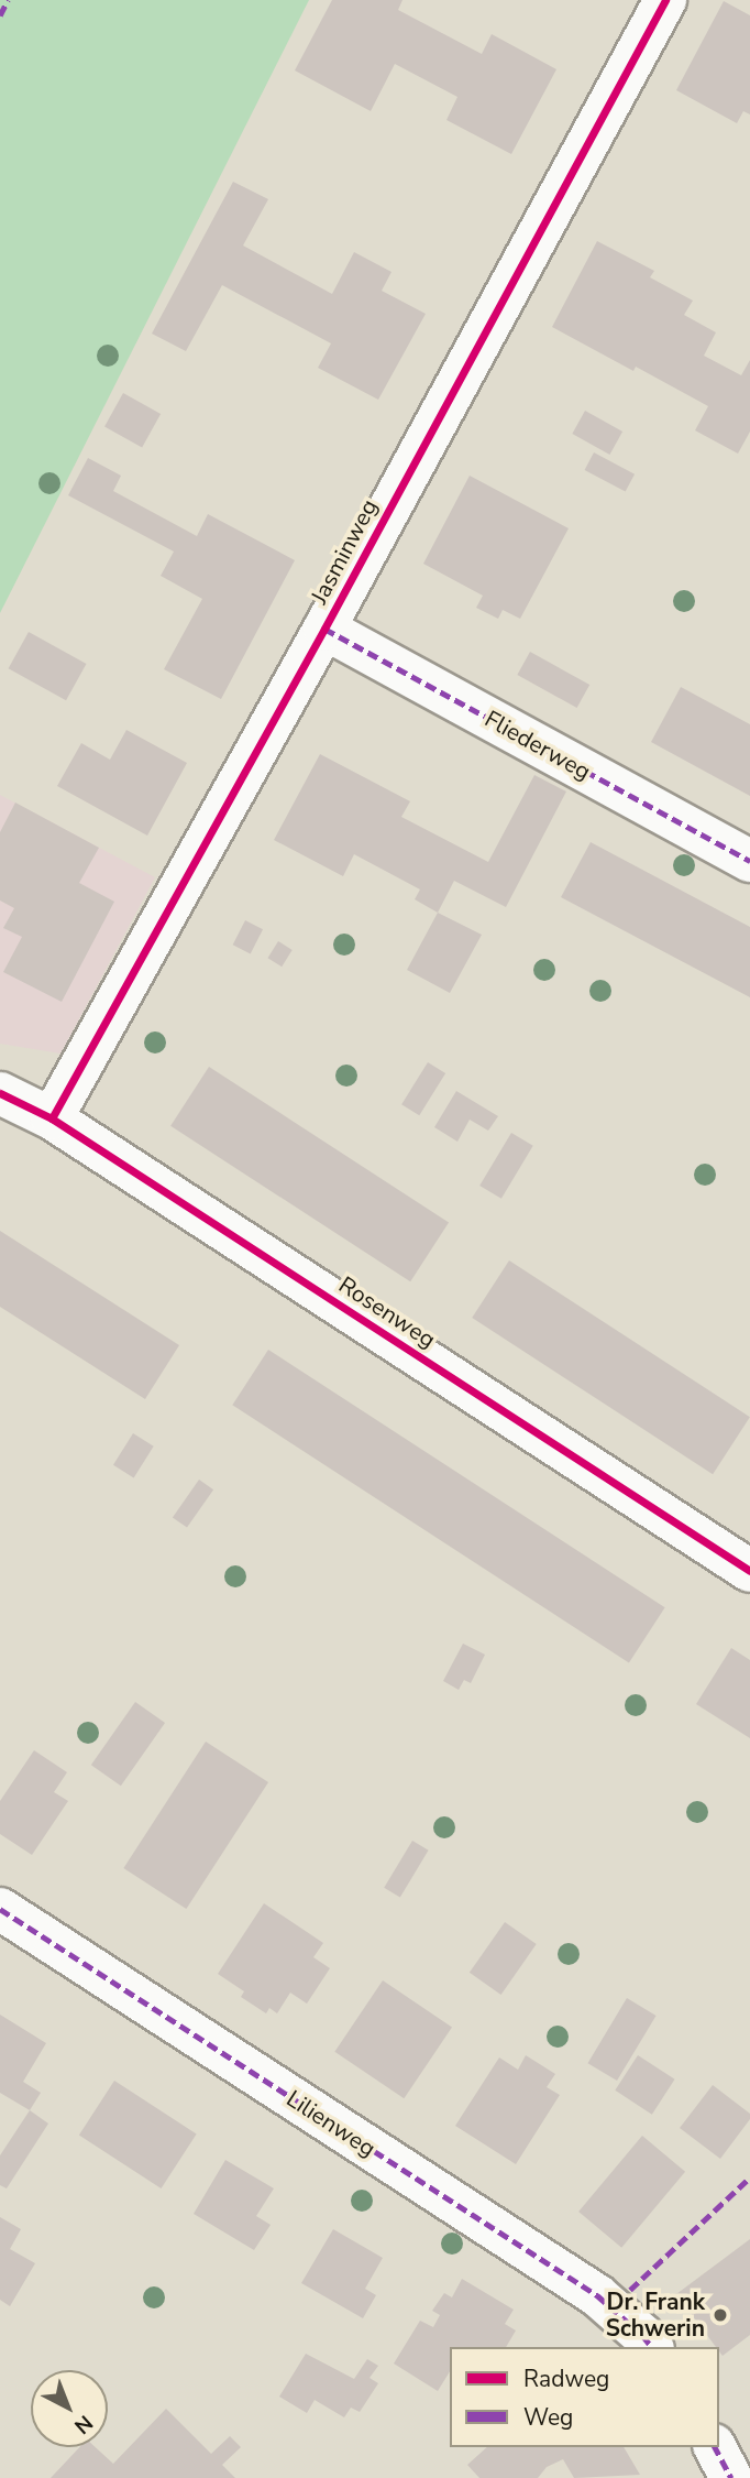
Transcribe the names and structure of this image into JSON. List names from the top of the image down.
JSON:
{
  "streets": {
    "street": [
      "Jasminweg",
      "Fliederweg",
      "Rosenweg",
      "Lilienweg"
    ]
  },
  "crossings": [
    ["Jasminweg", "Fliederweg"],
    ["Jasminweg", "Rosenweg"]
  ],
  "places": ["Dr. Frank Schwerin"],
  "legend": ["Radweg", "Weg"],
  "north": "bottom right"
}
